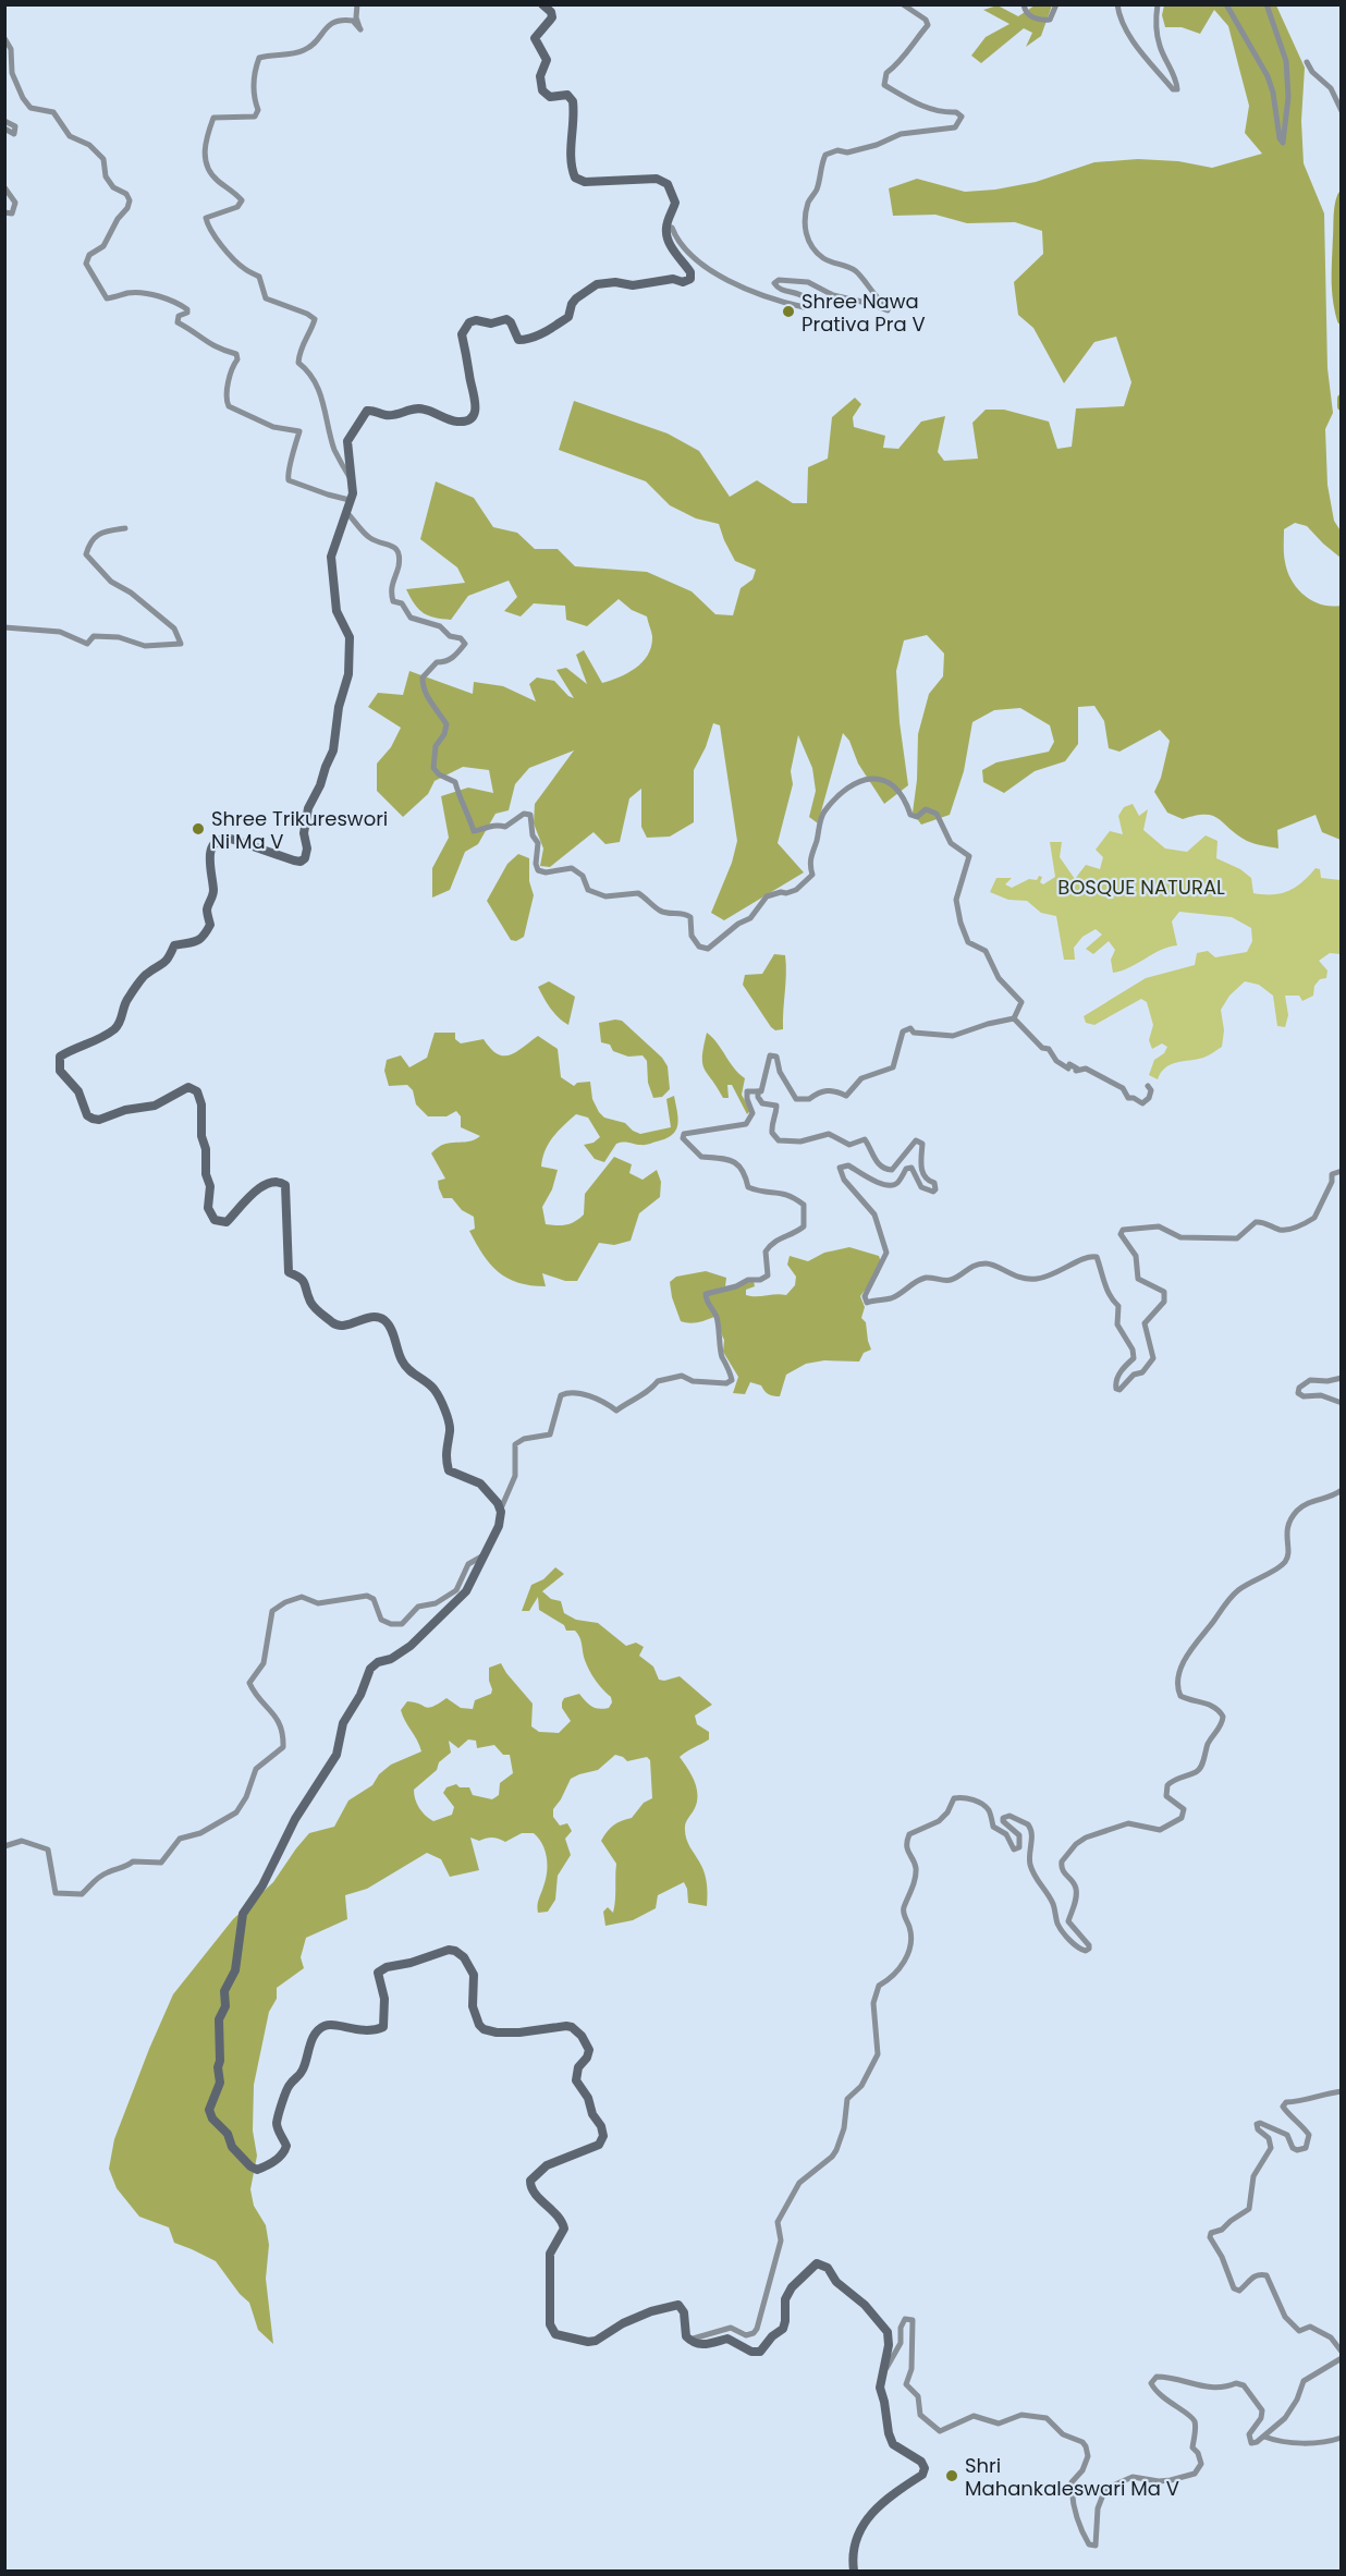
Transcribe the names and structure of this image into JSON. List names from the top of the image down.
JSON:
{
  "parks": ["BOSQUE NATURAL"],
  "places": ["Shree Nawa Prativa Pra V", "Shree Trikureswori Ni Ma V", "Shri Mahankaleswari Ma V"]
}
